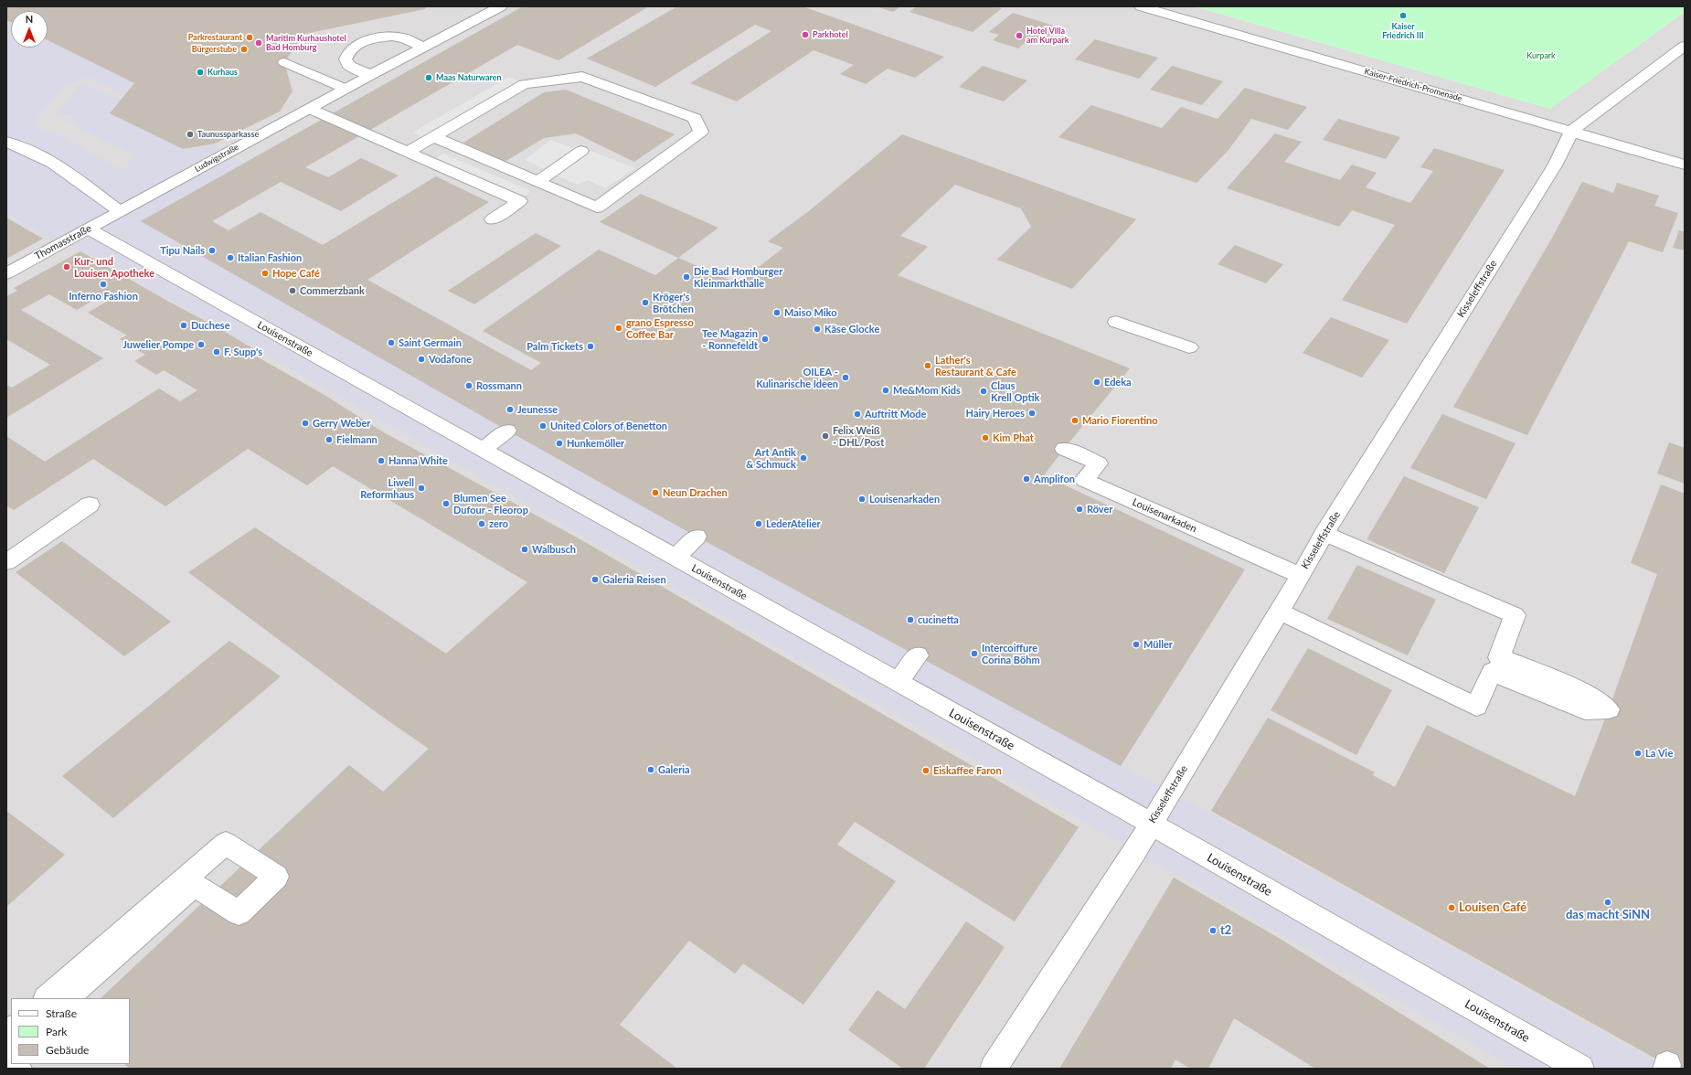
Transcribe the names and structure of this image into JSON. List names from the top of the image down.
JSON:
{
  "streets": {
    "street": [
      "Kaiser-Friedrich-Promenade",
      "Ludwigstraße",
      "Thomasstraße",
      "Kisseleffstraße",
      "Louisenstraße",
      "Louisenarkaden"
    ]
  },
  "crossings": [
    ["Kaiser-Friedrich-Promenade", "Kisseleffstraße"],
    ["Ludwigstraße", "Thomasstraße"],
    ["Thomasstraße", "Louisenstraße"],
    ["Kisseleffstraße", "Louisenstraße"],
    ["Kisseleffstraße", "Louisenarkaden"]
  ],
  "parks": ["Kurpark"],
  "places": [
    "Kaiser Friedrich III",
    "Parkhotel",
    "Hotel Villa am Kurpark",
    "Parkrestaurant",
    "Maritim Kurhaushotel Bad Homburg",
    "Bürgerstube",
    "Kurhaus",
    "Maas Naturwaren",
    "Taunussparkasse",
    "Tipu Nails",
    "Italian Fashion",
    "Kur- und Louisen Apotheke",
    "Hope Café",
    "Die Bad Homburger Kleinmarkthalle",
    "Inferno Fashion",
    "Commerzbank",
    "Kröger's Brötchen",
    "Maiso Miko",
    "Duchese",
    "grano Espresso Coffee Bar",
    "Käse Glocke",
    "Tee Magazin - Ronnefeldt",
    "Saint Germain",
    "Juwelier Pompe",
    "Palm Tickets",
    "F. Supp's",
    "Vodafone",
    "Lather's Restaurant & Cafe",
    "OILEA - Kulinarische Ideen",
    "Edeka",
    "Rossmann",
    "Me&Mom Kids",
    "Claus Krell Optik",
    "Jeunesse",
    "Hairy Heroes",
    "Auftritt Mode",
    "Mario Fiorentino",
    "Gerry Weber",
    "United Colors of Benetton",
    "Felix Weiß - DHL/Post",
    "Kim Phat",
    "Fielmann",
    "Hunkemöller",
    "Art Antik & Schmuck",
    "Hanna White",
    "Amplifon",
    "Liwell Reformhaus",
    "Neun Drachen",
    "Louisenarkaden",
    "Blumen See Dufour - Fleorop",
    "Röver",
    "zero",
    "LederAtelier",
    "Walbusch",
    "Galeria Reisen",
    "cucinetta",
    "Müller",
    "Intercoiffure Corina Böhm",
    "La Vie",
    "Galeria",
    "Eiskaffee Faron",
    "das macht SiNN",
    "Louisen Café",
    "t2"
  ],
  "legend": ["Straße", "Park", "Gebäude"],
  "north": "top"
}
